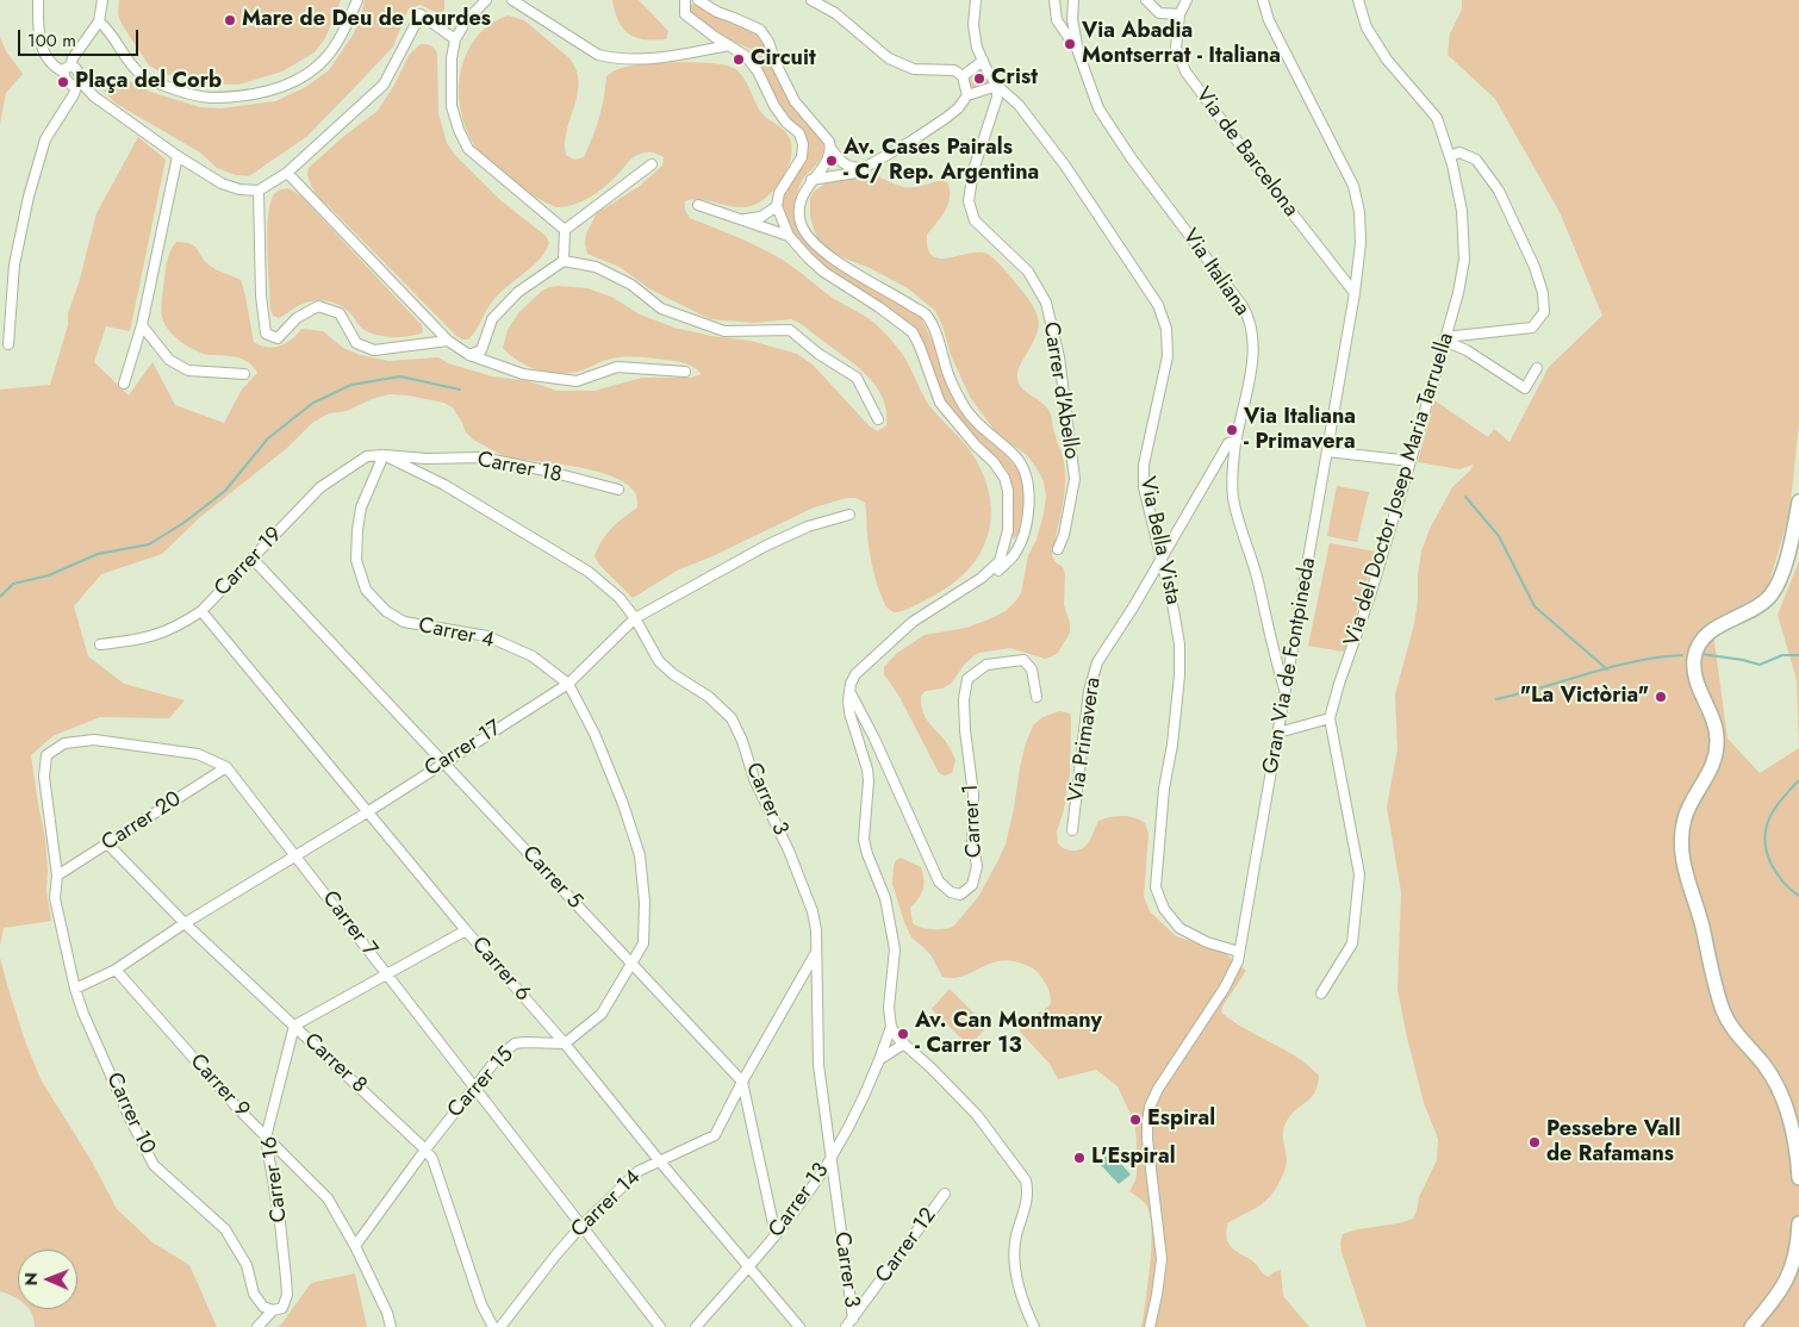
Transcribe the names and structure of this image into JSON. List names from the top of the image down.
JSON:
{
  "streets": {
    "street": [
      "Via de Barcelona",
      "Via Italiana",
      "Carrer d'Abello",
      "Carrer 18",
      "Via del Doctor Josep Maria Tarruella",
      "Via Bella Vista",
      "Carrer 19",
      "Carrer 4",
      "Gran Via de Fontpineda",
      "Via Primavera",
      "Carrer 17",
      "Carrer 3",
      "Carrer 1",
      "Carrer 20",
      "Carrer 5",
      "Carrer 7",
      "Carrer 6",
      "Carrer 8",
      "Carrer 15",
      "Carrer 9",
      "Carrer 10",
      "Carrer 16",
      "Carrer 13",
      "Carrer 14",
      "Carrer 12"
    ]
  },
  "crossings": [
    ["Via de Barcelona", "Gran Via de Fontpineda"],
    ["Via Italiana", "Gran Via de Fontpineda"],
    ["Via Italiana", "Via Primavera"],
    ["Carrer d'Abello", "Via Bella Vista"],
    ["Carrer 18", "Carrer 19"],
    ["Carrer 18", "Carrer 4"],
    ["Carrer 18", "Carrer 3"],
    ["Via Bella Vista", "Gran Via de Fontpineda"],
    ["Via Bella Vista", "Via Primavera"],
    ["Carrer 19", "Carrer 4"],
    ["Carrer 19", "Carrer 3"],
    ["Carrer 19", "Carrer 5"],
    ["Carrer 19", "Carrer 6"],
    ["Carrer 4", "Carrer 17"],
    ["Carrer 4", "Carrer 3"],
    ["Carrer 4", "Carrer 5"],
    ["Carrer 17", "Carrer 3"],
    ["Carrer 17", "Carrer 5"],
    ["Carrer 17", "Carrer 7"],
    ["Carrer 17", "Carrer 6"],
    ["Carrer 17", "Carrer 8"],
    ["Carrer 17", "Carrer 9"],
    ["Carrer 17", "Carrer 10"],
    ["Carrer 3", "Carrer 13"],
    ["Carrer 3", "Carrer 14"],
    ["Carrer 3", "Carrer 12"],
    ["Carrer 20", "Carrer 7"],
    ["Carrer 20", "Carrer 8"],
    ["Carrer 20", "Carrer 10"],
    ["Carrer 5", "Carrer 14"],
    ["Carrer 7", "Carrer 15"],
    ["Carrer 7", "Carrer 10"],
    ["Carrer 7", "Carrer 14"],
    ["Carrer 6", "Carrer 15"],
    ["Carrer 6", "Carrer 13"],
    ["Carrer 6", "Carrer 14"],
    ["Carrer 8", "Carrer 15"],
    ["Carrer 8", "Carrer 16"],
    ["Carrer 15", "Carrer 9"],
    ["Carrer 9", "Carrer 16"],
    ["Carrer 10", "Carrer 16"]
  ],
  "places": [
    "Mare de Deu de Lourdes",
    "Via Abadia Montserrat - Italiana",
    "Circuit",
    "Crist",
    "Plaça del Corb",
    "Av. Cases Pairals - C/ Rep. Argentina",
    "Via Italiana - Primavera",
    "\"La Victòria\"",
    "Av. Can Montmany - Carrer 13",
    "Espiral",
    "Pessebre Vall de Rafamans",
    "L'Espiral"
  ],
  "scale_bar": "100 m",
  "north": "left"
}
